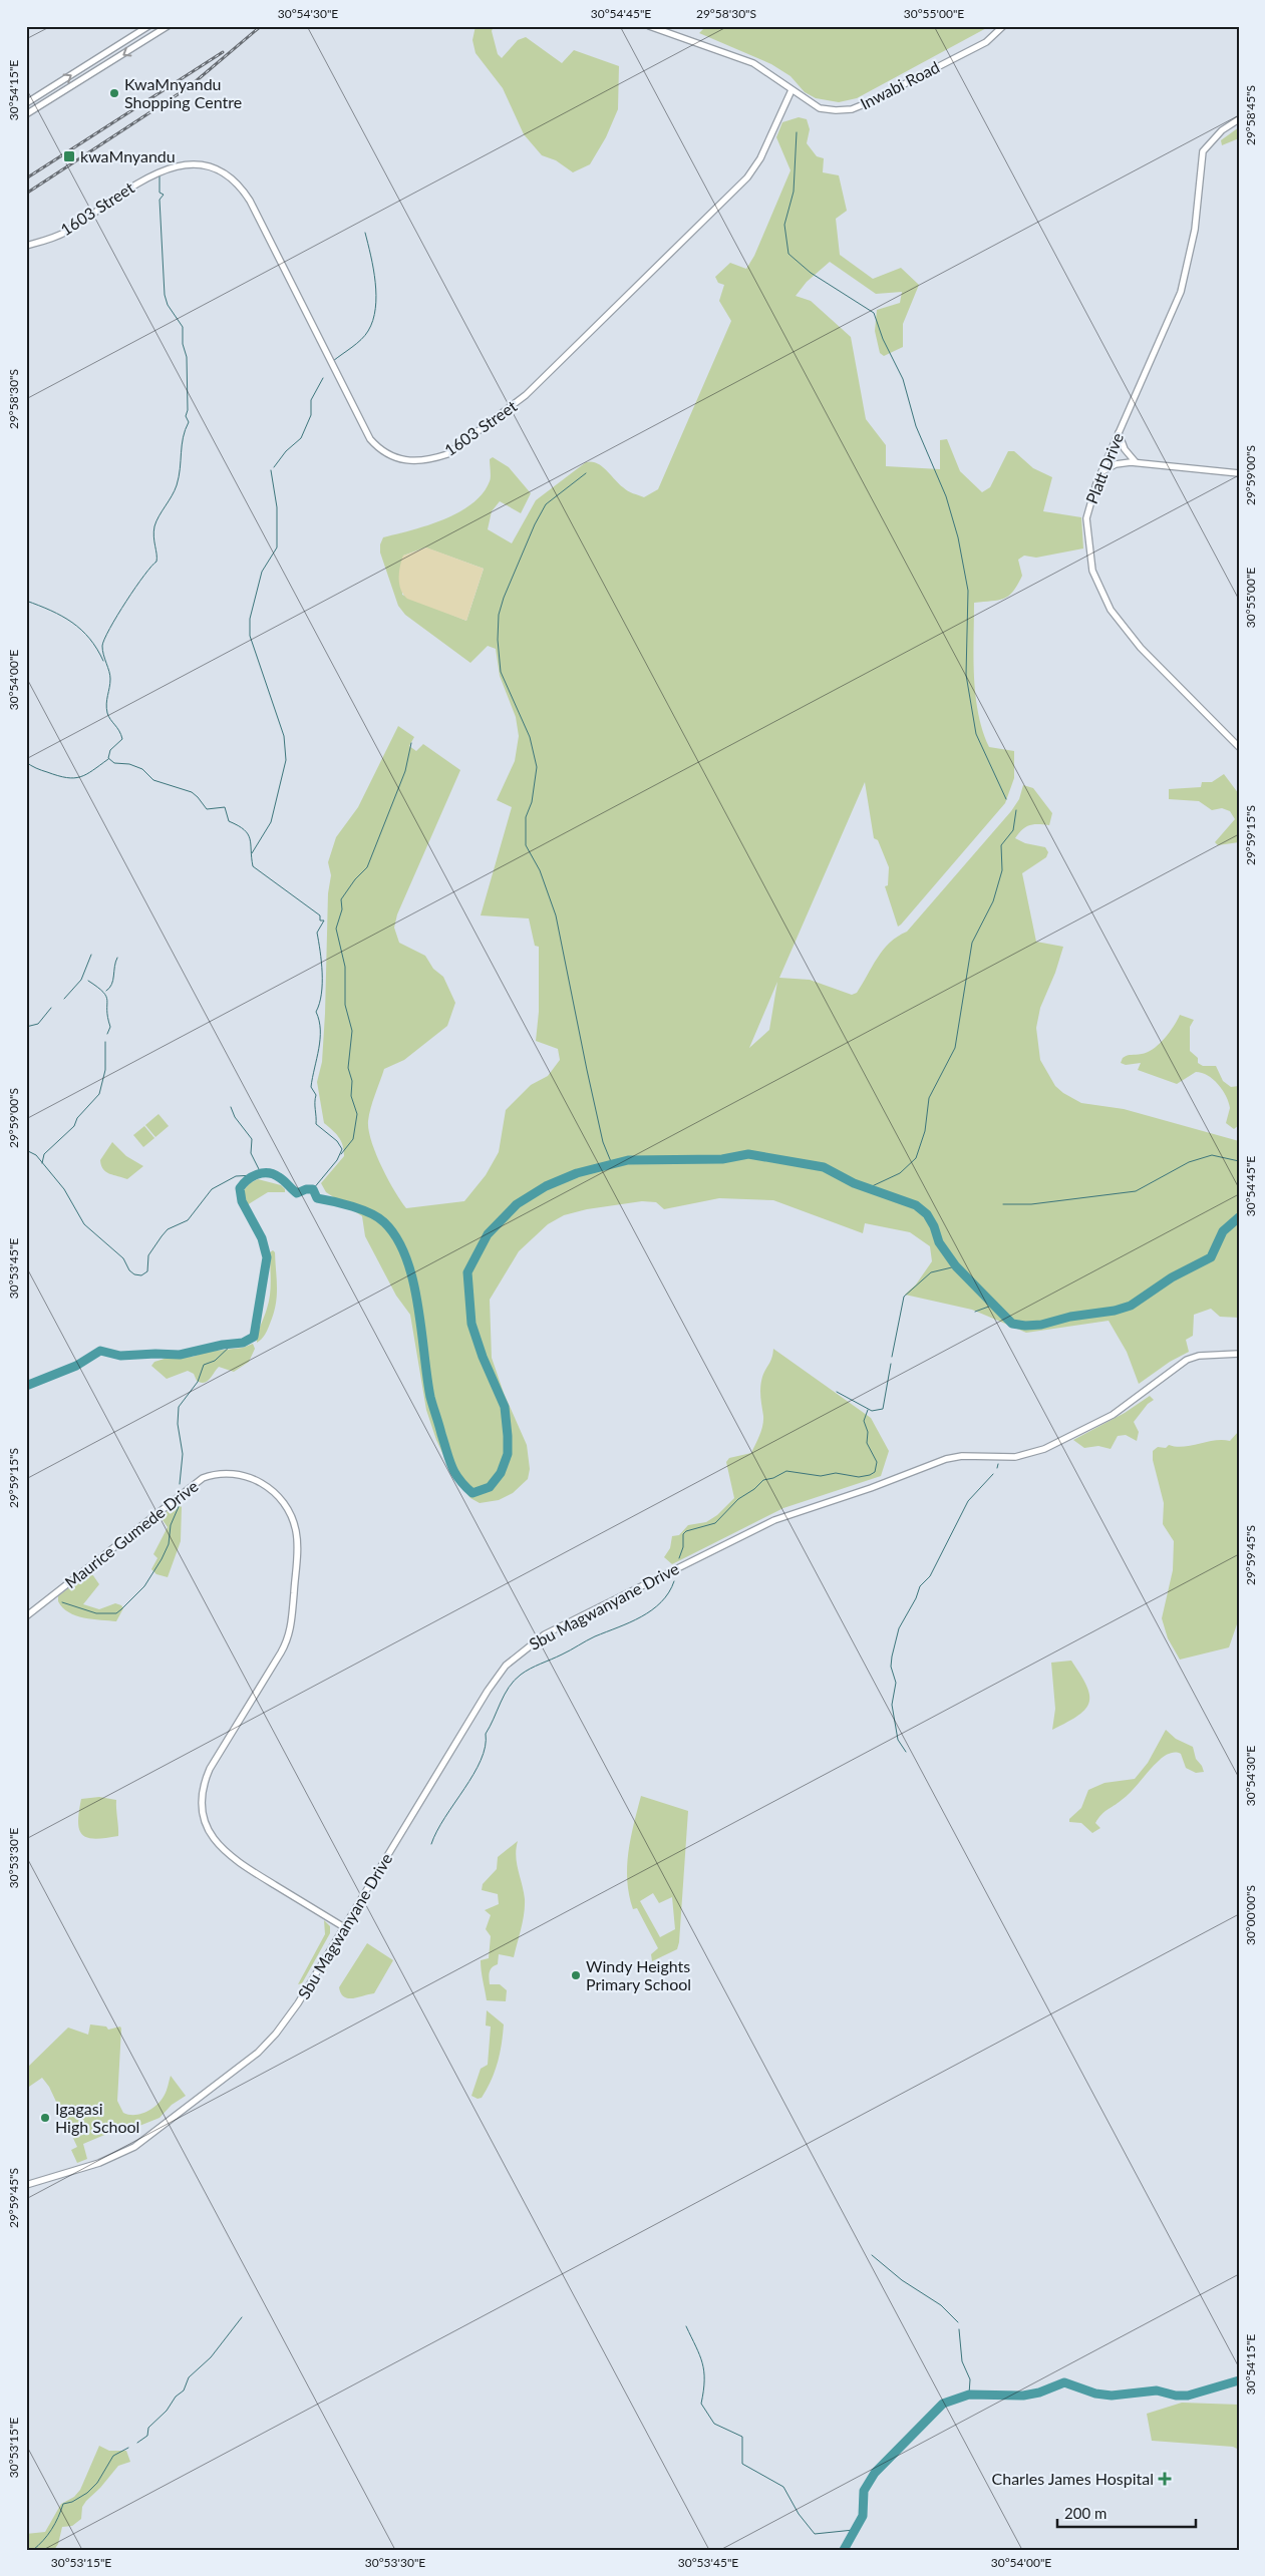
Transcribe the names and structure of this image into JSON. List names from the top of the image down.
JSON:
{
  "streets": {
    "street": [
      "Inwabi Road",
      "1603 Street",
      "Platt Drive",
      "Maurice Gumede Drive",
      "Sbu Magwanyane Drive"
    ]
  },
  "crossings": [
    ["Inwabi Road", "1603 Street"],
    ["Maurice Gumede Drive", "Sbu Magwanyane Drive"]
  ],
  "places": {
    "other": ["KwaMnyandu Shopping Centre", "Windy Heights Primary School", "Igagasi High School"],
    "transit": ["kwaMnyandu"],
    "health": ["Charles James Hospital"]
  },
  "scale_bar": "200 m",
  "coordinates": [
    "30°54'30\"E",
    "30°54'45\"E",
    "29°58'30\"S",
    "30°55'00\"E",
    "30°54'15\"E",
    "29°58'45\"S",
    "29°59'00\"S",
    "30°54'00\"E",
    "29°59'15\"S",
    "30°53'45\"E",
    "29°59'45\"S",
    "30°53'30\"E",
    "30°00'00\"S",
    "30°53'15\"E"
  ]
}
